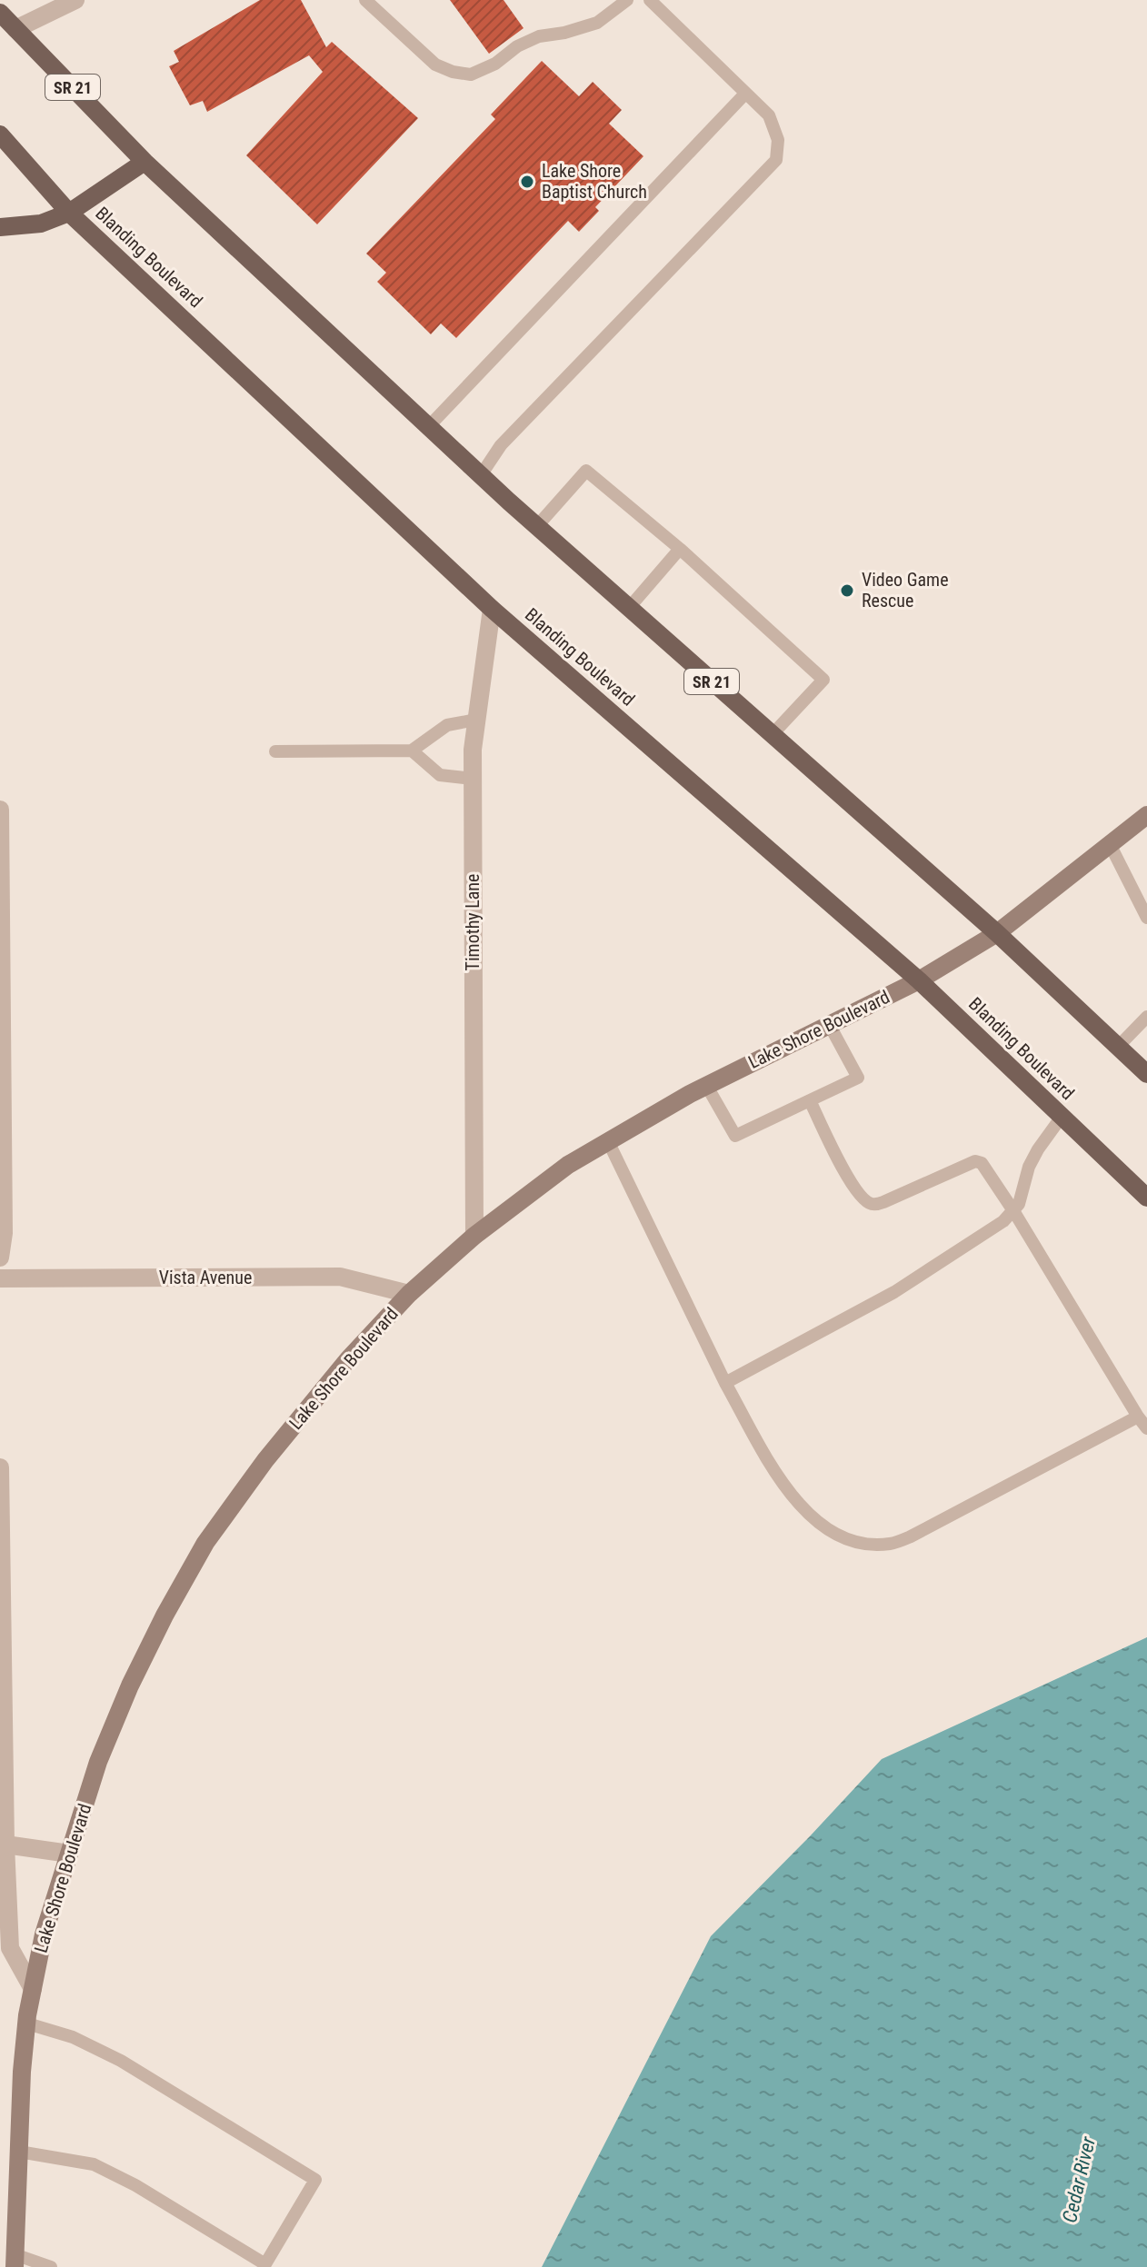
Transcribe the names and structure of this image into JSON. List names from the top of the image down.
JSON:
{
  "streets": {
    "main road": ["SR 21", "Blanding Boulevard"],
    "street": ["Timothy Lane", "Lake Shore Boulevard", "Vista Avenue"]
  },
  "crossings": [
    ["SR 21", "Lake Shore Boulevard"],
    ["Blanding Boulevard", "Timothy Lane"],
    ["Blanding Boulevard", "Lake Shore Boulevard"],
    ["Timothy Lane", "Lake Shore Boulevard"],
    ["Lake Shore Boulevard", "Vista Avenue"]
  ],
  "water": ["Cedar River"],
  "places": ["Lake Shore Baptist Church", "Video Game Rescue"]
}
